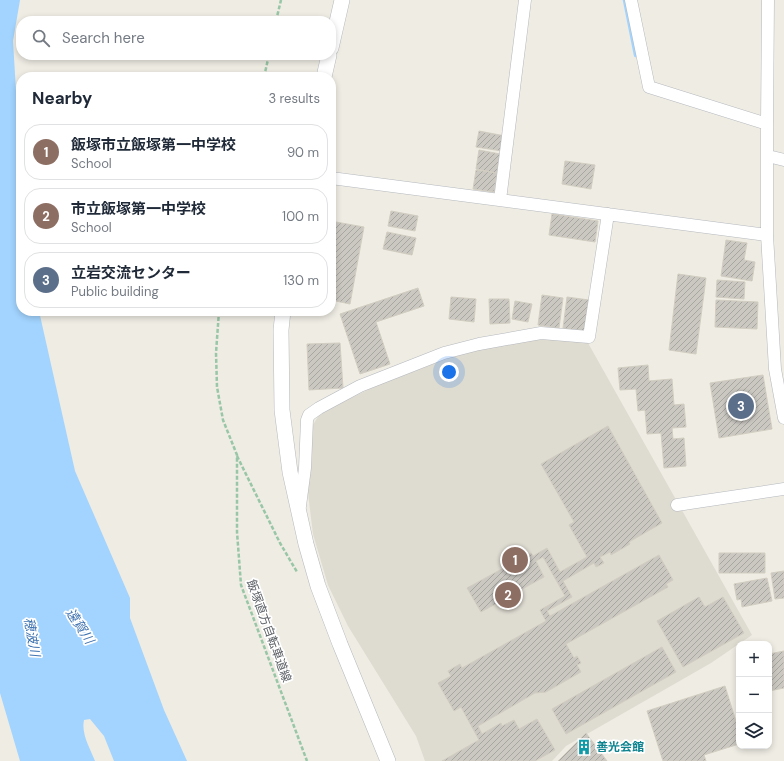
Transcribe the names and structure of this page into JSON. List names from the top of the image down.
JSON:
{
  "streets": {
    "path": ["飯塚直方自転車道線"]
  },
  "water": ["遠賀川", "穂波川"],
  "places": {
    "building": ["善光会館"]
  },
  "page": {
    "search": "Search here",
    "heading": ["Nearby", "3 results"],
    "list": [
      {
        "mark": "1",
        "name": "飯塚市立飯塚第一中学校",
        "note": "School",
        "value": "90 m"
      },
      {
        "mark": "2",
        "name": "市立飯塚第一中学校",
        "note": "School",
        "value": "100 m"
      },
      {
        "mark": "3",
        "name": "立岩交流センター",
        "note": "Public building",
        "value": "130 m"
      }
    ],
    "pins": ["3", "1", "2"],
    "map_buttons": ["+", "−"]
  }
}
